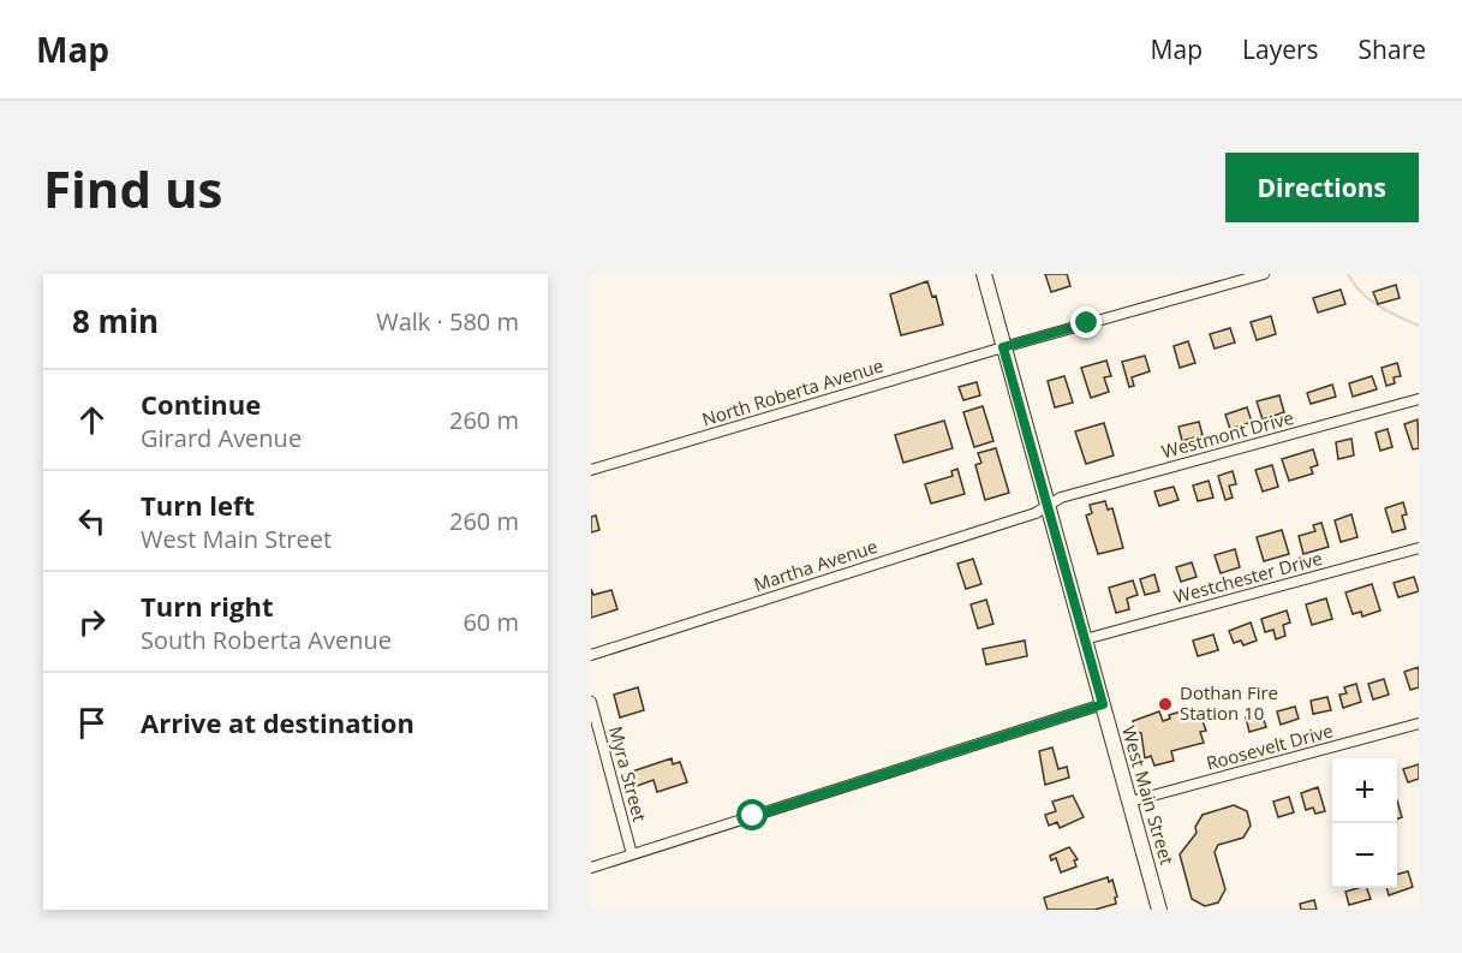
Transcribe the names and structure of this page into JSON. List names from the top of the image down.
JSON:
{
  "streets": {
    "main road": ["West Main Street"],
    "street": [
      "North Roberta Avenue",
      "Westmont Drive",
      "Martha Avenue",
      "Westchester Drive",
      "Roosevelt Drive",
      "Myra Street"
    ]
  },
  "crossings": [
    ["North Roberta Avenue", "West Main Street"],
    ["Westmont Drive", "Martha Avenue"],
    ["Westmont Drive", "West Main Street"],
    ["Martha Avenue", "West Main Street"],
    ["Westchester Drive", "West Main Street"],
    ["Roosevelt Drive", "West Main Street"]
  ],
  "places": ["Dothan Fire Station 10"],
  "page": {
    "header": "Map",
    "nav": ["Map", "Layers", "Share"],
    "buttons": "Directions",
    "title": "Find us",
    "heading": ["8 min", "Walk · 580 m"],
    "list": [
      ["Continue", "Girard Avenue", "260 m"],
      ["Turn left", "West Main Street", "260 m"],
      ["Turn right", "South Roberta Avenue", "60 m"],
      "Arrive at destination"
    ],
    "map_buttons": ["+", "−"]
  }
}
